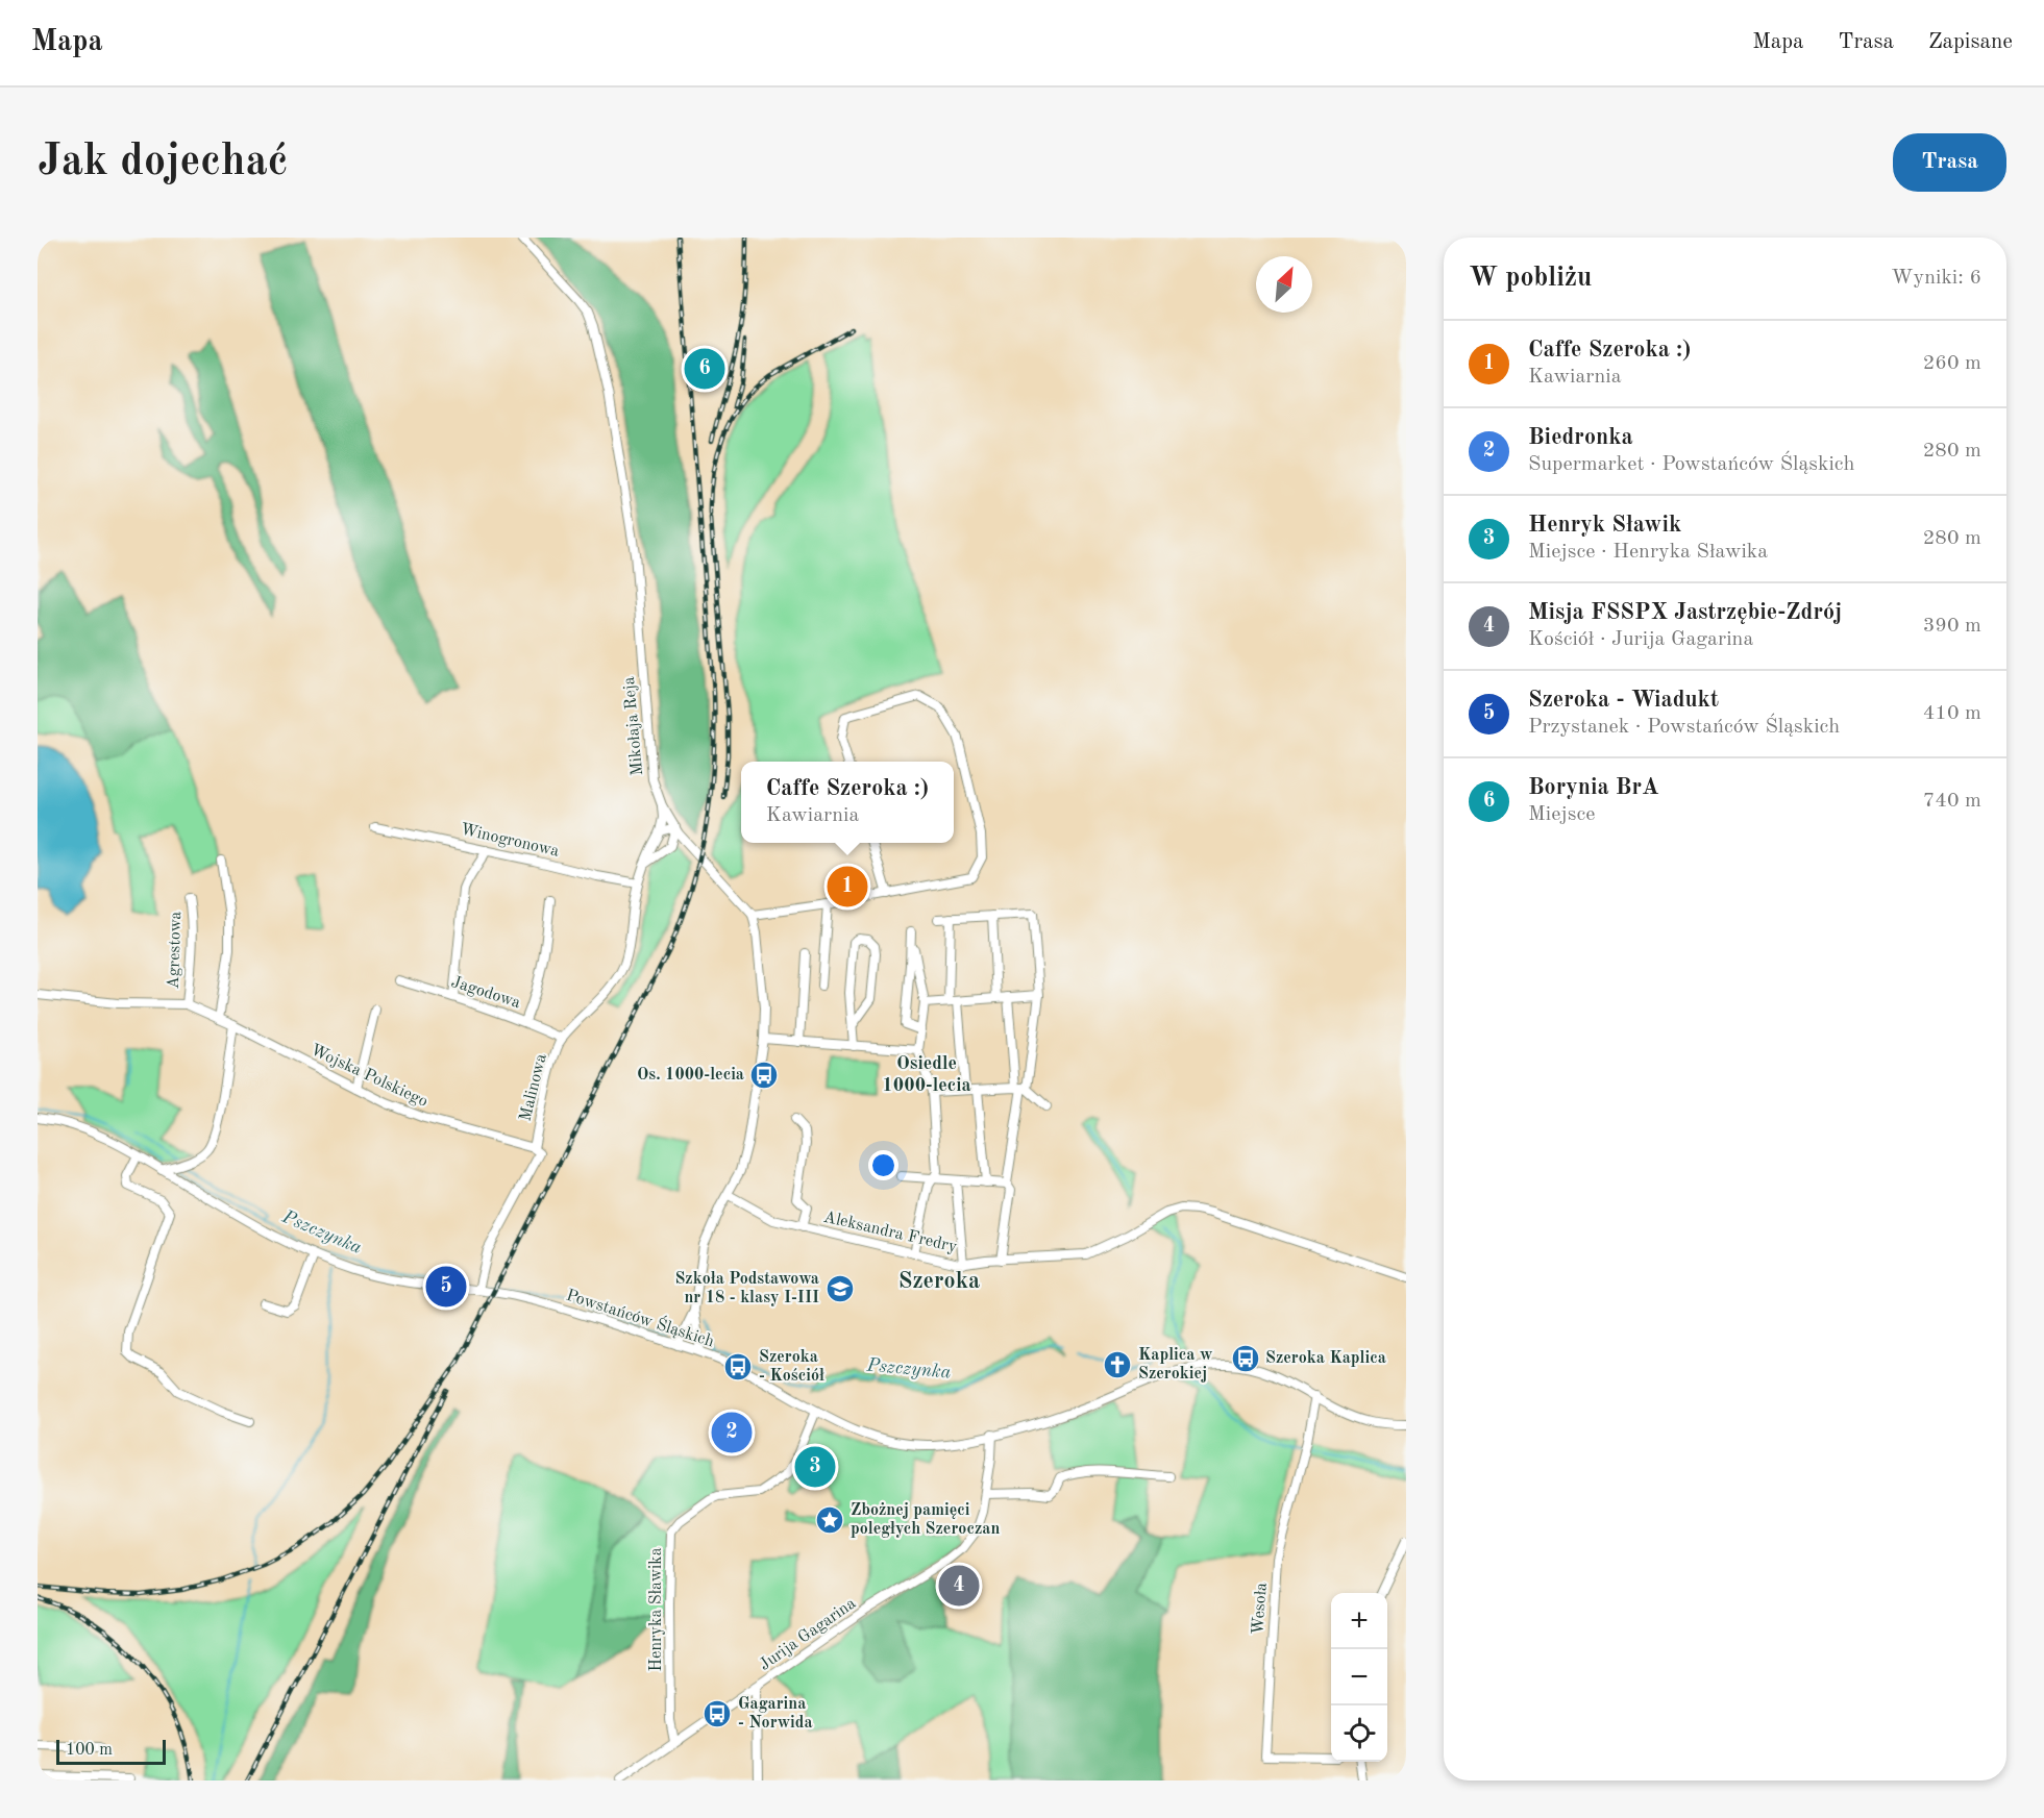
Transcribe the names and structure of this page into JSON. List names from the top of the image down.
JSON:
{
  "streets": {
    "street": [
      "Mikołaja Reja",
      "Winogronowa",
      "Agrestowa",
      "Jagodowa",
      "Wojska Polskiego",
      "Malinowa",
      "Aleksandra Fredry",
      "Powstańców Śląskich",
      "Wesoła",
      "Henryka Sławika",
      "Jurija Gagarina"
    ]
  },
  "crossings": [
    ["Mikołaja Reja", "Malinowa"],
    ["Winogronowa", "Malinowa"],
    ["Agrestowa", "Wojska Polskiego"],
    ["Jagodowa", "Malinowa"],
    ["Wojska Polskiego", "Malinowa"],
    ["Malinowa", "Powstańców Śląskich"],
    ["Powstańców Śląskich", "Wesoła"],
    ["Powstańców Śląskich", "Henryka Sławika"],
    ["Powstańców Śląskich", "Jurija Gagarina"],
    ["Henryka Sławika", "Jurija Gagarina"]
  ],
  "districts": ["Osiedle 1000-lecia", "Szeroka"],
  "water": ["Pszczynka"],
  "places": {
    "bus stop": [
      "Os. 1000-lecia",
      "Szeroka Kaplica",
      "Szeroka - Kościół",
      "Gagarina - Norwida"
    ],
    "school or university": ["Szkoła Podstawowa nr 18 - klasy I-III"],
    "church": ["Kaplica w Szerokiej"],
    "place": ["Zbożnej pamięci poległych Szeroczan"]
  },
  "scale_bar": "100 m",
  "north": "top right",
  "page": {
    "header": "Mapa",
    "nav": ["Mapa", "Trasa", "Zapisane"],
    "buttons": "Trasa",
    "title": "Jak dojechać",
    "heading": ["W pobliżu", "Wyniki: 6"],
    "list": [
      {
        "mark": "1",
        "name": "Caffe Szeroka :)",
        "note": "Kawiarnia",
        "value": "260 m"
      },
      {
        "mark": "2",
        "name": "Biedronka",
        "note": "Supermarket · Powstańców Śląskich",
        "value": "280 m"
      },
      {
        "mark": "3",
        "name": "Henryk Sławik",
        "note": "Miejsce · Henryka Sławika",
        "value": "280 m"
      },
      {
        "mark": "4",
        "name": "Misja FSSPX Jastrzębie-Zdrój",
        "note": "Kościół · Jurija Gagarina",
        "value": "390 m"
      },
      {
        "mark": "5",
        "name": "Szeroka - Wiadukt",
        "note": "Przystanek · Powstańców Śląskich",
        "value": "410 m"
      },
      {
        "mark": "6",
        "name": "Borynia BrA",
        "note": "Miejsce",
        "value": "740 m"
      }
    ],
    "pins": [
      "6",
      "1",
      "5",
      "2",
      "3",
      "4"
    ],
    "popup": ["Caffe Szeroka :)", "Kawiarnia"],
    "map_buttons": ["+", "−"],
    "scale": "100 m"
  }
}
